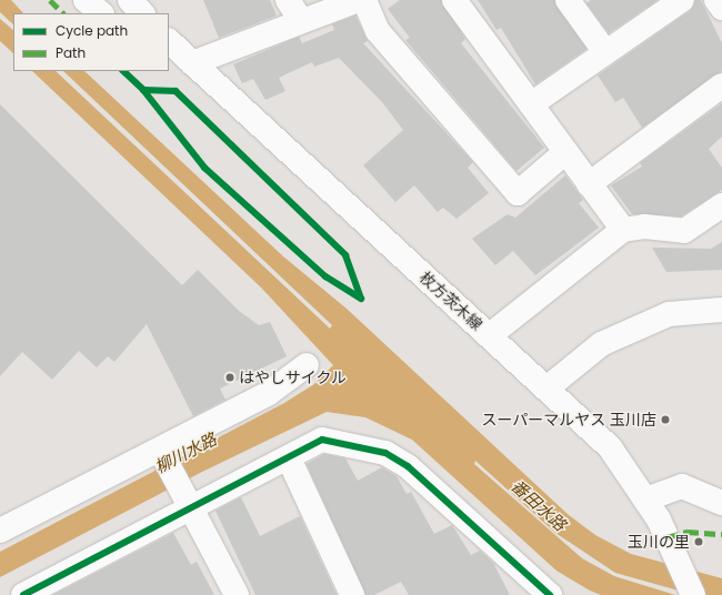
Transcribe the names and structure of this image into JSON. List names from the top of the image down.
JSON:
{
  "streets": {
    "street": ["枚方茨木線"]
  },
  "water": ["柳川水路", "番田水路"],
  "places": ["はやしサイクル", "スーパーマルヤス 玉川店", "玉川の里"],
  "legend": ["Cycle path", "Path"]
}
